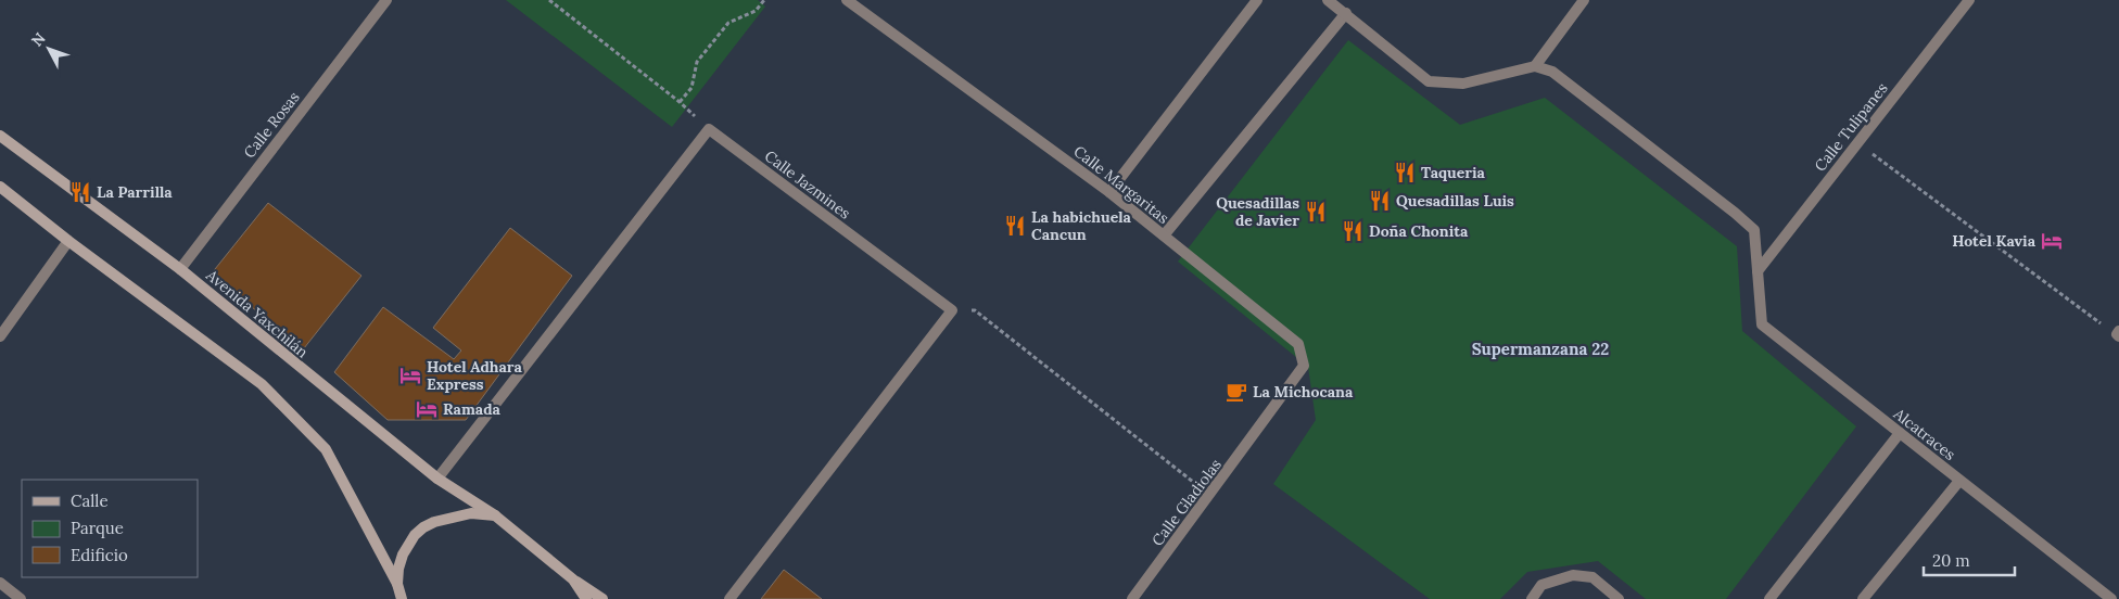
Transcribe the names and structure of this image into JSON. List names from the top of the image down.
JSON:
{
  "streets": {
    "main road": ["Avenida Yaxchilán"],
    "street": [
      "Calle Rosas",
      "Calle Tulipanes",
      "Calle Jazmines",
      "Calle Margaritas",
      "Alcatraces",
      "Calle Gladiolas"
    ]
  },
  "crossings": [
    ["Calle Rosas", "Avenida Yaxchilán"],
    ["Calle Tulipanes", "Alcatraces"],
    ["Calle Margaritas", "Calle Gladiolas"]
  ],
  "districts": ["Supermanzana 22"],
  "places": {
    "restaurant": [
      "Taqueria",
      "La Parrilla",
      "Quesadillas Luis",
      "Quesadillas de Javier",
      "La habichuela Cancun",
      "Doña Chonita"
    ],
    "hotel": ["Hotel Kavia", "Hotel Adhara Express", "Ramada"],
    "cafe": ["La Michocana"]
  },
  "legend": ["Calle", "Parque", "Edificio"],
  "scale_bar": "20 m",
  "north": "top left"
}
